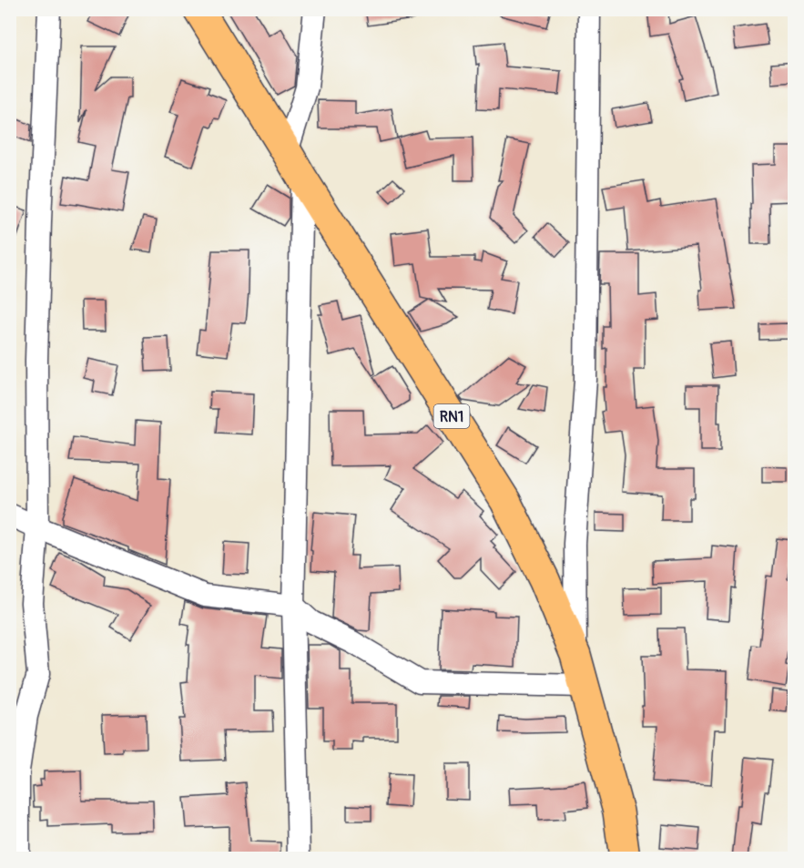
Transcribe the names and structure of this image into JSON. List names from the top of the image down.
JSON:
{
  "streets": {
    "highway": ["RN1"]
  }
}
